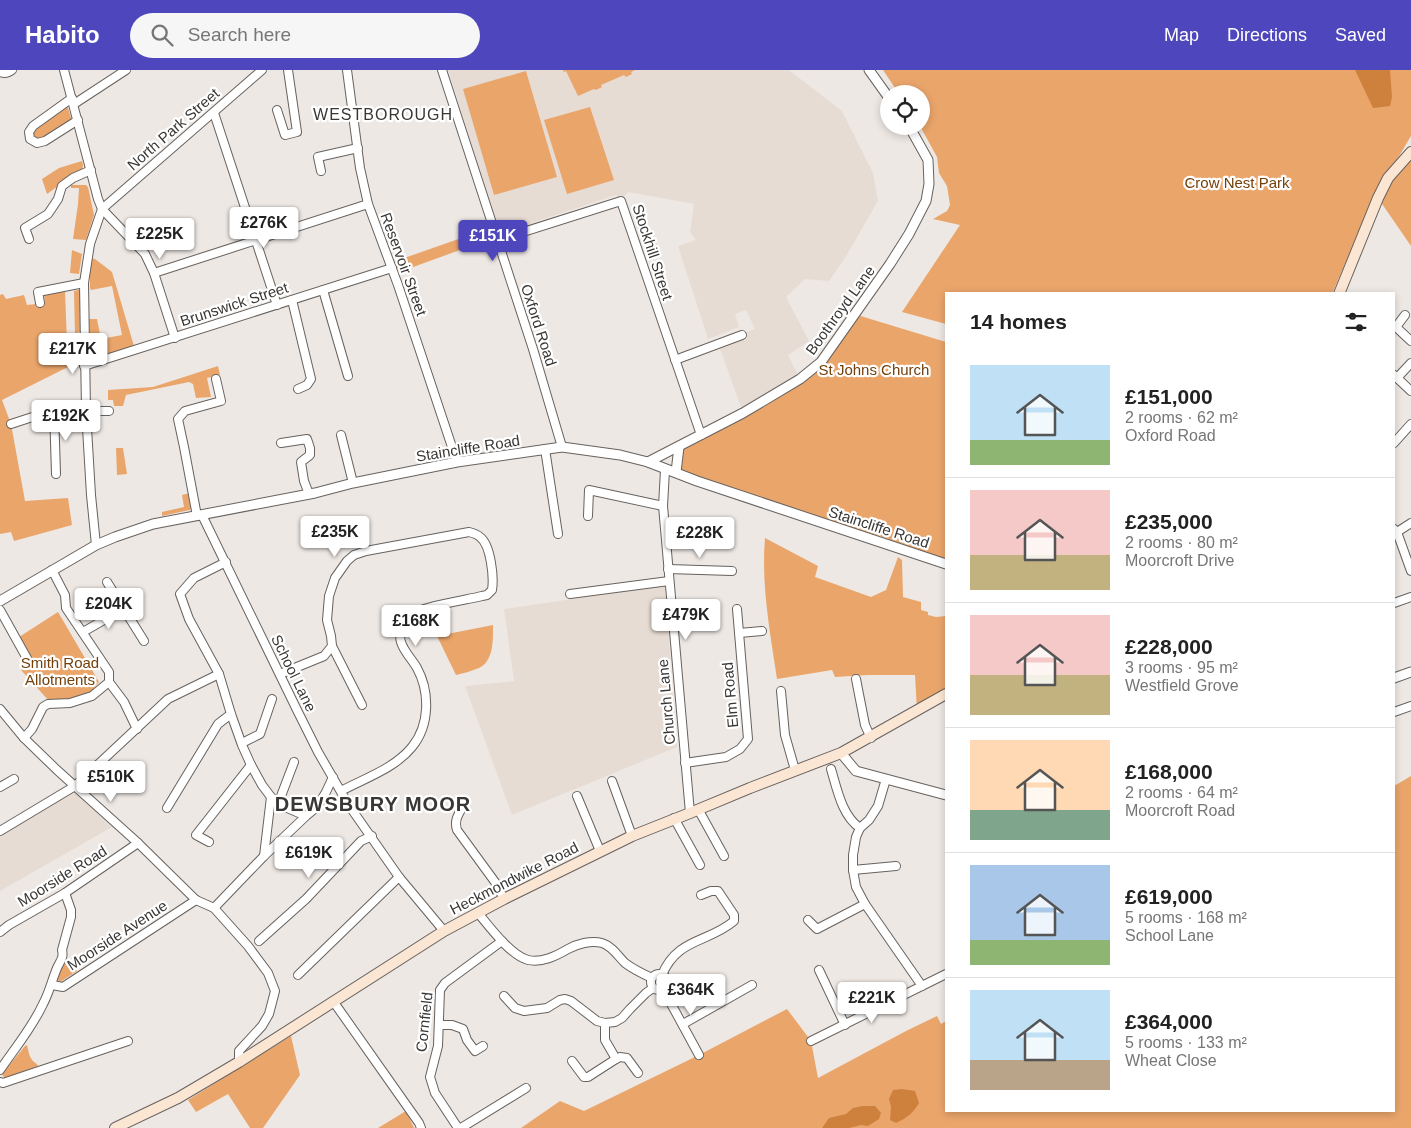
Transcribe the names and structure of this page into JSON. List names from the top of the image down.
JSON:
{
  "streets": {
    "main road": ["Heckmondwike Road"],
    "street": [
      "North Park Street",
      "Stockhill Street",
      "Reservoir Street",
      "Brunswick Street",
      "Boothroyd Lane",
      "Oxford Road",
      "Staincliffe Road",
      "School Lane",
      "Elm Road",
      "Church Lane",
      "Moorside Road",
      "Moorside Avenue",
      "Cornfield"
    ]
  },
  "crossings": [
    ["Stockhill Street", "Boothroyd Lane"],
    ["Stockhill Street", "Oxford Road"],
    ["Reservoir Street", "Brunswick Street"],
    ["Reservoir Street", "Staincliffe Road"],
    ["Boothroyd Lane", "Staincliffe Road"],
    ["Oxford Road", "Staincliffe Road"],
    ["Staincliffe Road", "School Lane"],
    ["Staincliffe Road", "Church Lane"],
    ["School Lane", "Heckmondwike Road"],
    ["Elm Road", "Church Lane"],
    ["Church Lane", "Heckmondwike Road"],
    ["Moorside Road", "Moorside Avenue"]
  ],
  "districts": ["WESTBOROUGH", "DEWSBURY MOOR"],
  "parks": ["Crow Nest Park", "St Johns Church", "Smith Road Allotments"],
  "page": {
    "header": "Habito",
    "search": "Search here",
    "nav": ["Map", "Directions", "Saved"],
    "price": [
      "£276K",
      "£225K",
      "£151K",
      "£217K",
      "£192K",
      "£235K",
      "£228K",
      "£204K",
      "£479K",
      "£168K",
      "£510K",
      "£619K",
      "£364K",
      "£221K"
    ],
    "heading": "14 homes",
    "list": [
      {
        "name": "£151,000",
        "note": "2 rooms · 62 m² · Oxford Road"
      },
      {
        "name": "£235,000",
        "note": "2 rooms · 80 m² · Moorcroft Drive"
      },
      {
        "name": "£228,000",
        "note": "3 rooms · 95 m² · Westfield Grove"
      },
      {
        "name": "£168,000",
        "note": "2 rooms · 64 m² · Moorcroft Road"
      },
      {
        "name": "£619,000",
        "note": "5 rooms · 168 m² · School Lane"
      },
      {
        "name": "£364,000",
        "note": "5 rooms · 133 m² · Wheat Close"
      }
    ]
  }
}
